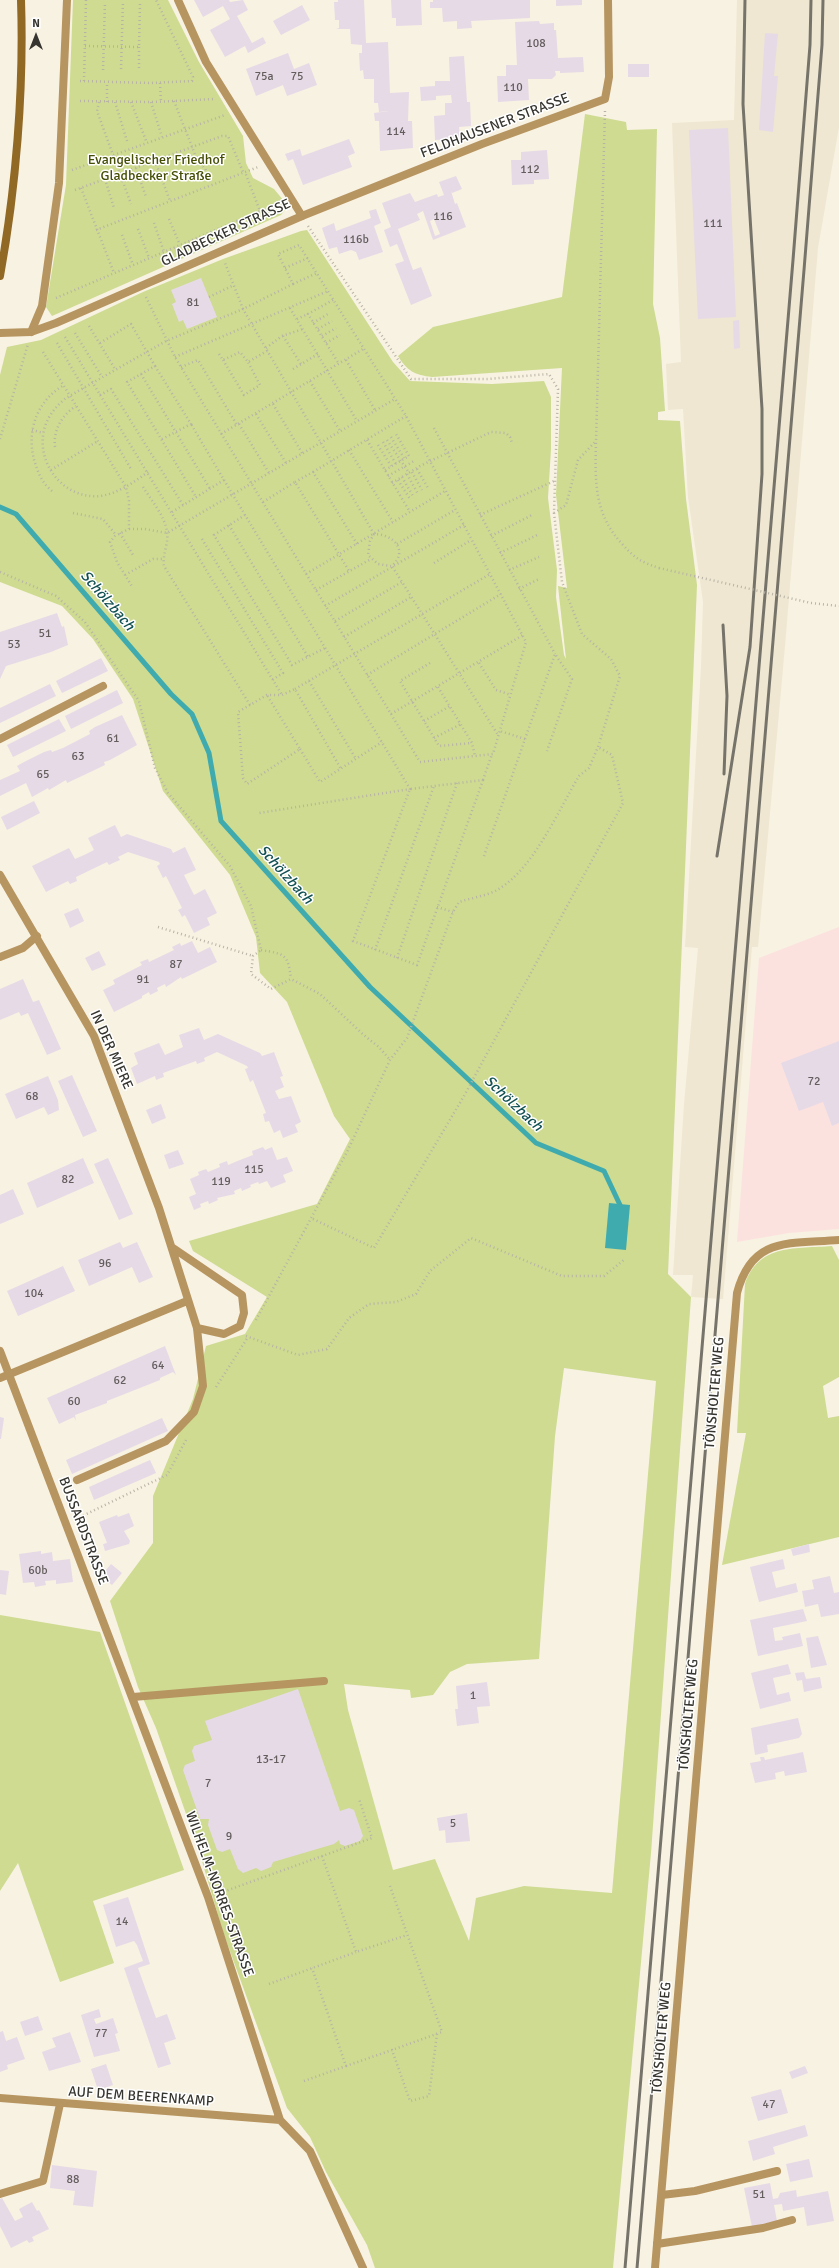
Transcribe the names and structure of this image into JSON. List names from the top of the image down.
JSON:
{
  "streets": {
    "street": [
      "FELDHAUSENER STRASSE",
      "GLADBECKER STRASSE",
      "IN DER MIERE",
      "TÖNSHOLTER WEG",
      "BUSSARDSTRASSE",
      "WILHELM-NORRES-STRASSE",
      "AUF DEM BEERENKAMP"
    ]
  },
  "crossings": [
    ["FELDHAUSENER STRASSE", "GLADBECKER STRASSE"],
    ["BUSSARDSTRASSE", "WILHELM-NORRES-STRASSE"],
    ["WILHELM-NORRES-STRASSE", "AUF DEM BEERENKAMP"]
  ],
  "water": ["Schölzbach"],
  "parks": ["Evangelischer Friedhof Gladbecker Straße"],
  "house_numbers": [
    "108",
    "75a",
    "75",
    "110",
    "114",
    "112",
    "116",
    "111",
    "116b",
    "81",
    "51",
    "53",
    "61",
    "63",
    "65",
    "87",
    "91",
    "72",
    "68",
    "115",
    "82",
    "119",
    "96",
    "104",
    "64",
    "62",
    "60",
    "60b",
    "1",
    "13-17",
    "7",
    "5",
    "9",
    "14",
    "77",
    "47",
    "88",
    "51"
  ],
  "north": "top"
}
